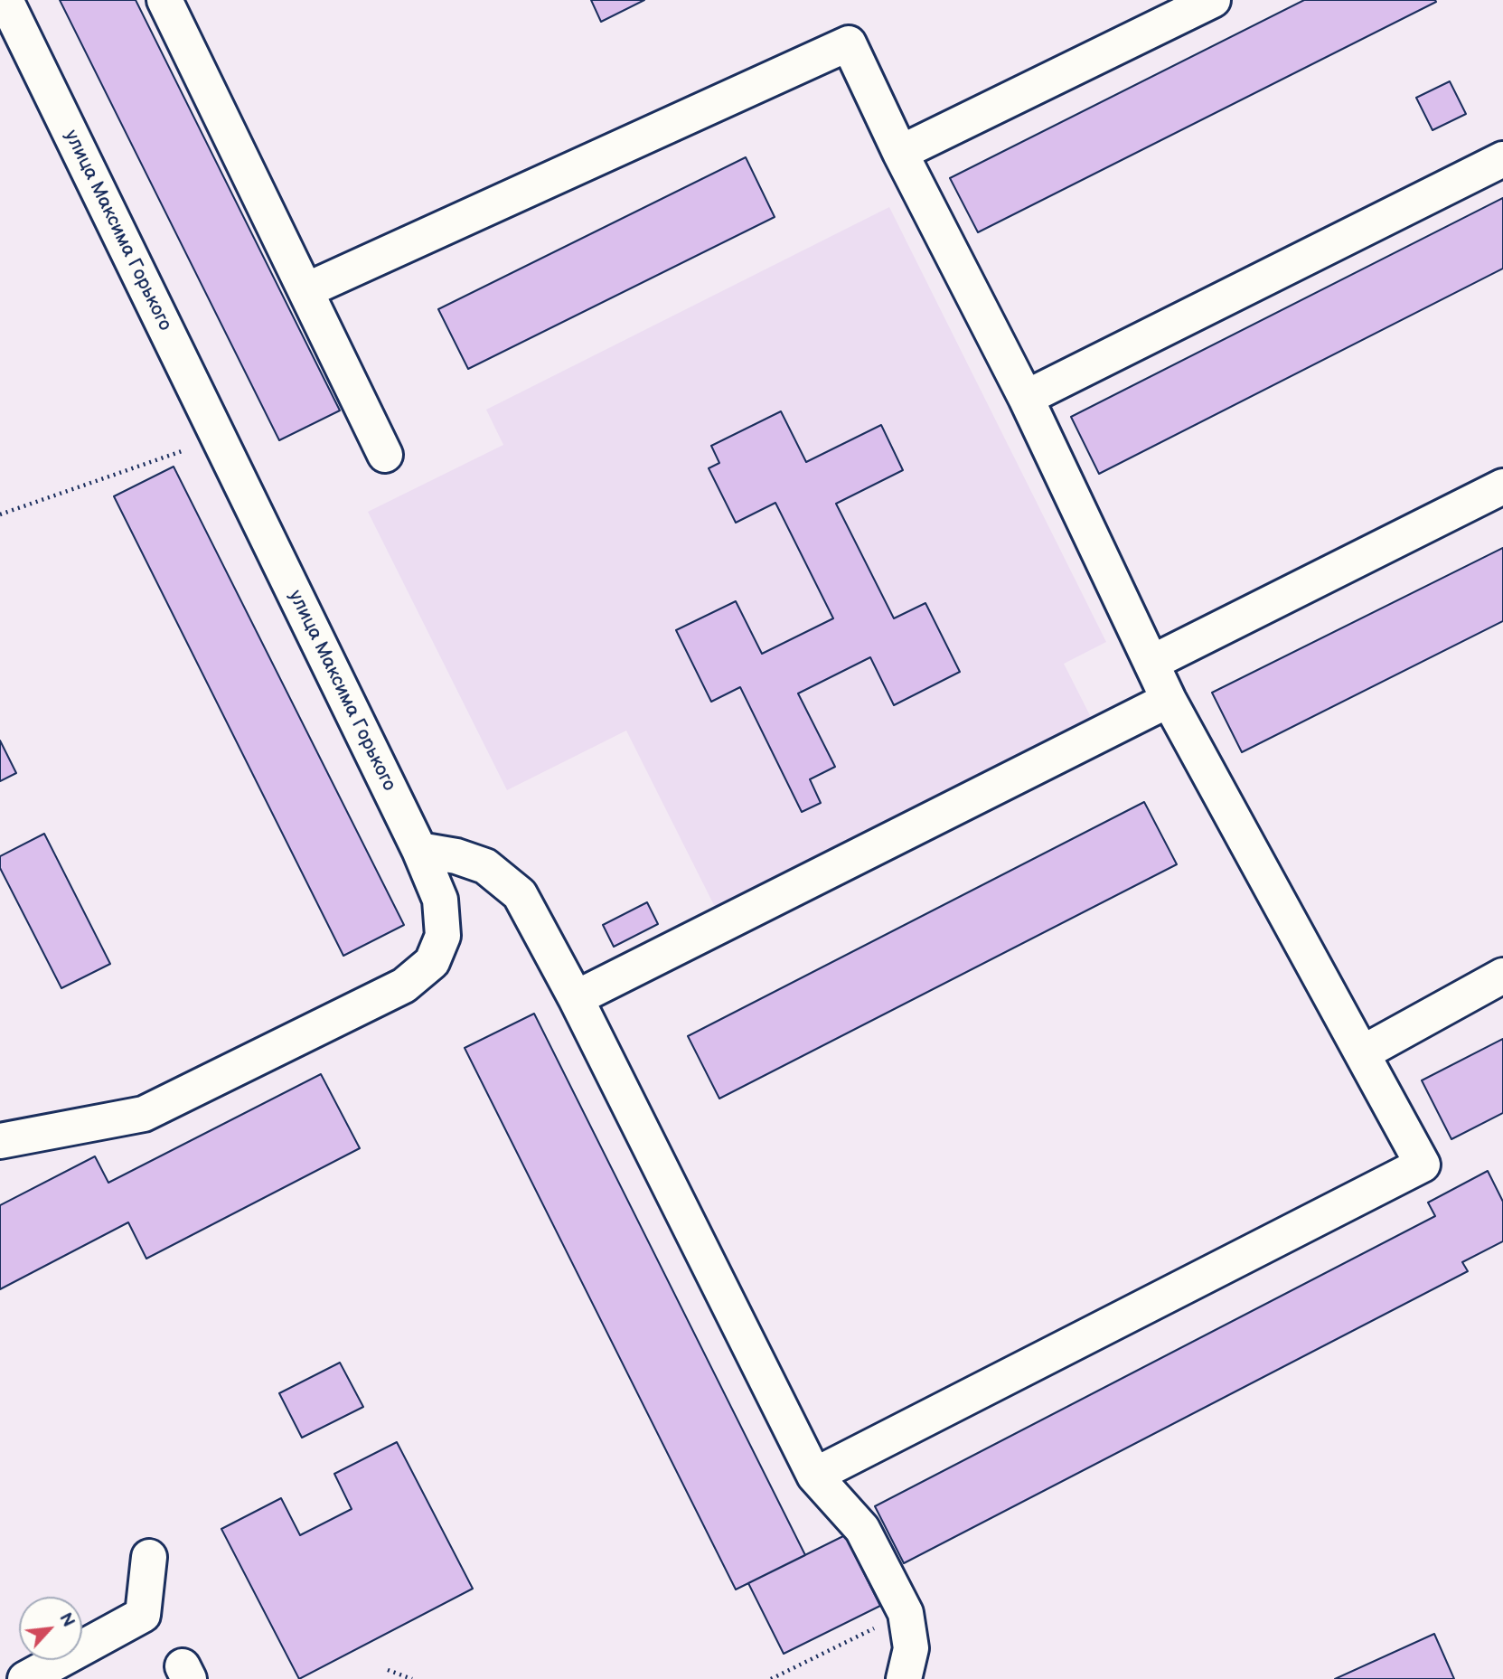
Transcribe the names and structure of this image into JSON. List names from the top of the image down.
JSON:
{
  "streets": {
    "street": ["улица Максима Горького"]
  },
  "north": "top right"
}
